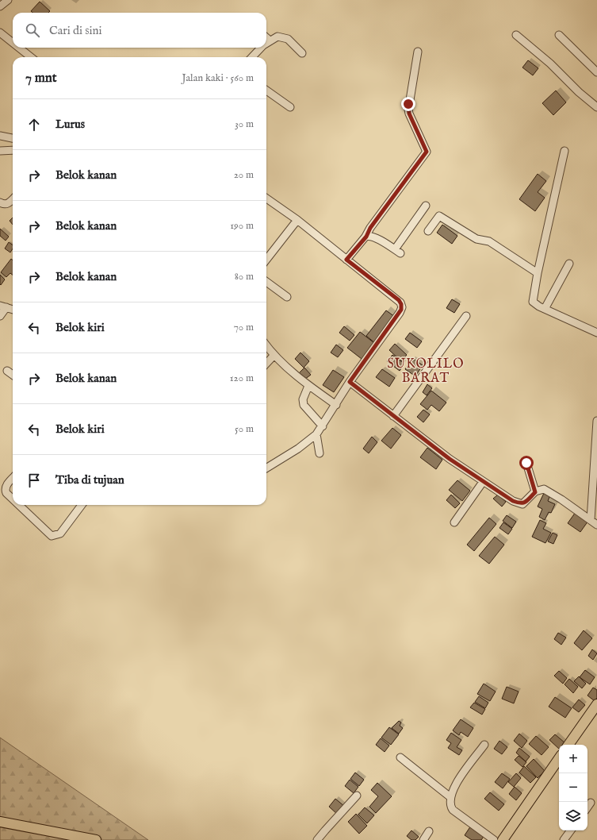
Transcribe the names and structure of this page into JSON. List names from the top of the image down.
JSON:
{
  "districts": ["SUKOLILO BARAT"],
  "page": {
    "search": "Cari di sini",
    "heading": ["7 mnt", "Jalan kaki · 560 m"],
    "list": [
      ["Lurus", "30 m"],
      ["Belok kanan", "20 m"],
      ["Belok kanan", "190 m"],
      ["Belok kanan", "80 m"],
      ["Belok kiri", "70 m"],
      ["Belok kanan", "120 m"],
      ["Belok kiri", "50 m"],
      "Tiba di tujuan"
    ],
    "map_buttons": ["+", "−"]
  }
}
